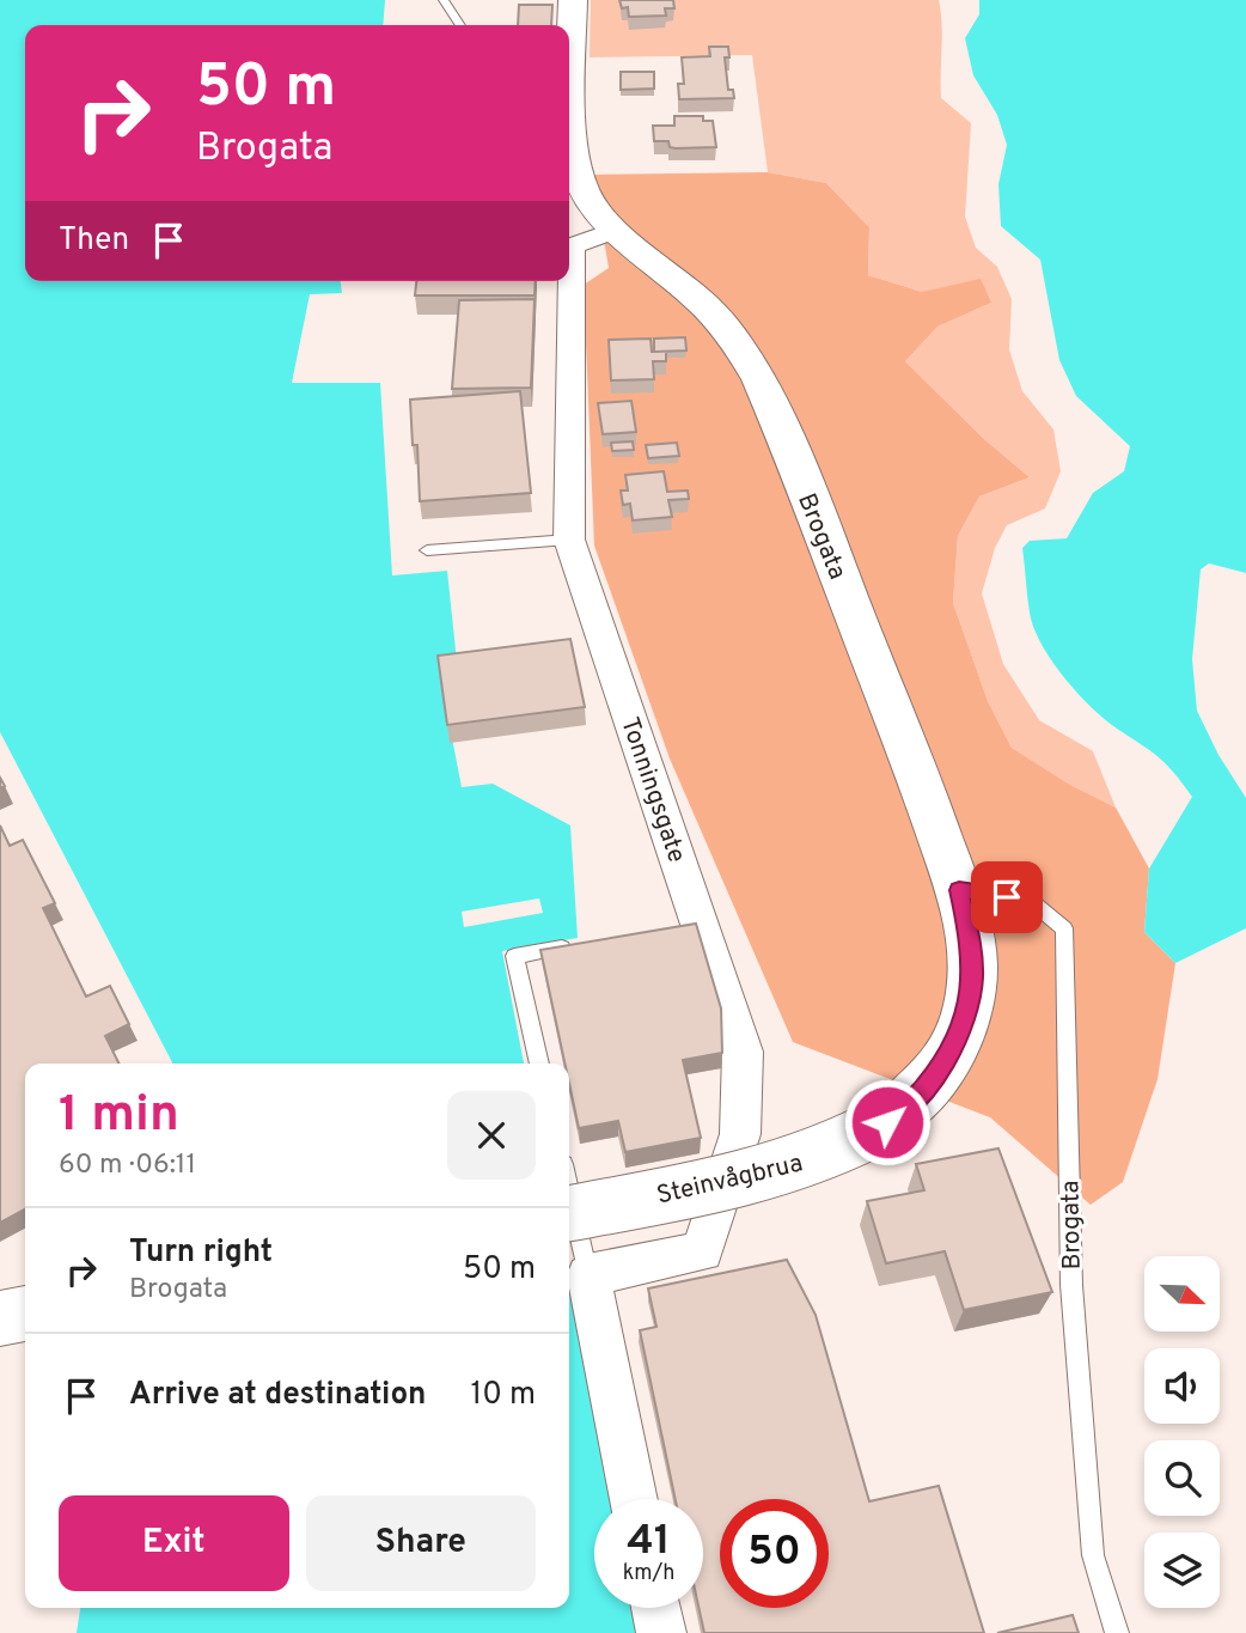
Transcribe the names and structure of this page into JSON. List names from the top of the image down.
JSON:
{
  "streets": {
    "main road": ["Brogata", "Steinvågbrua"],
    "street": ["Tonningsgate"]
  },
  "crossings": [
    ["Brogata", "Tonningsgate"],
    ["Brogata", "Steinvågbrua"]
  ],
  "north": "bottom right",
  "page": {
    "turn": ["50 m", "Brogata"],
    "then": "Then",
    "heading": ["1 min", "60 m · 06:11"],
    "list": [
      {
        "name": "Turn right",
        "note": "Brogata",
        "value": "50 m"
      },
      {
        "name": "Arrive at destination",
        "value": "10 m"
      }
    ],
    "buttons": ["Exit", "Share"],
    "speed": "41 km/h",
    "limit": "50"
  }
}
